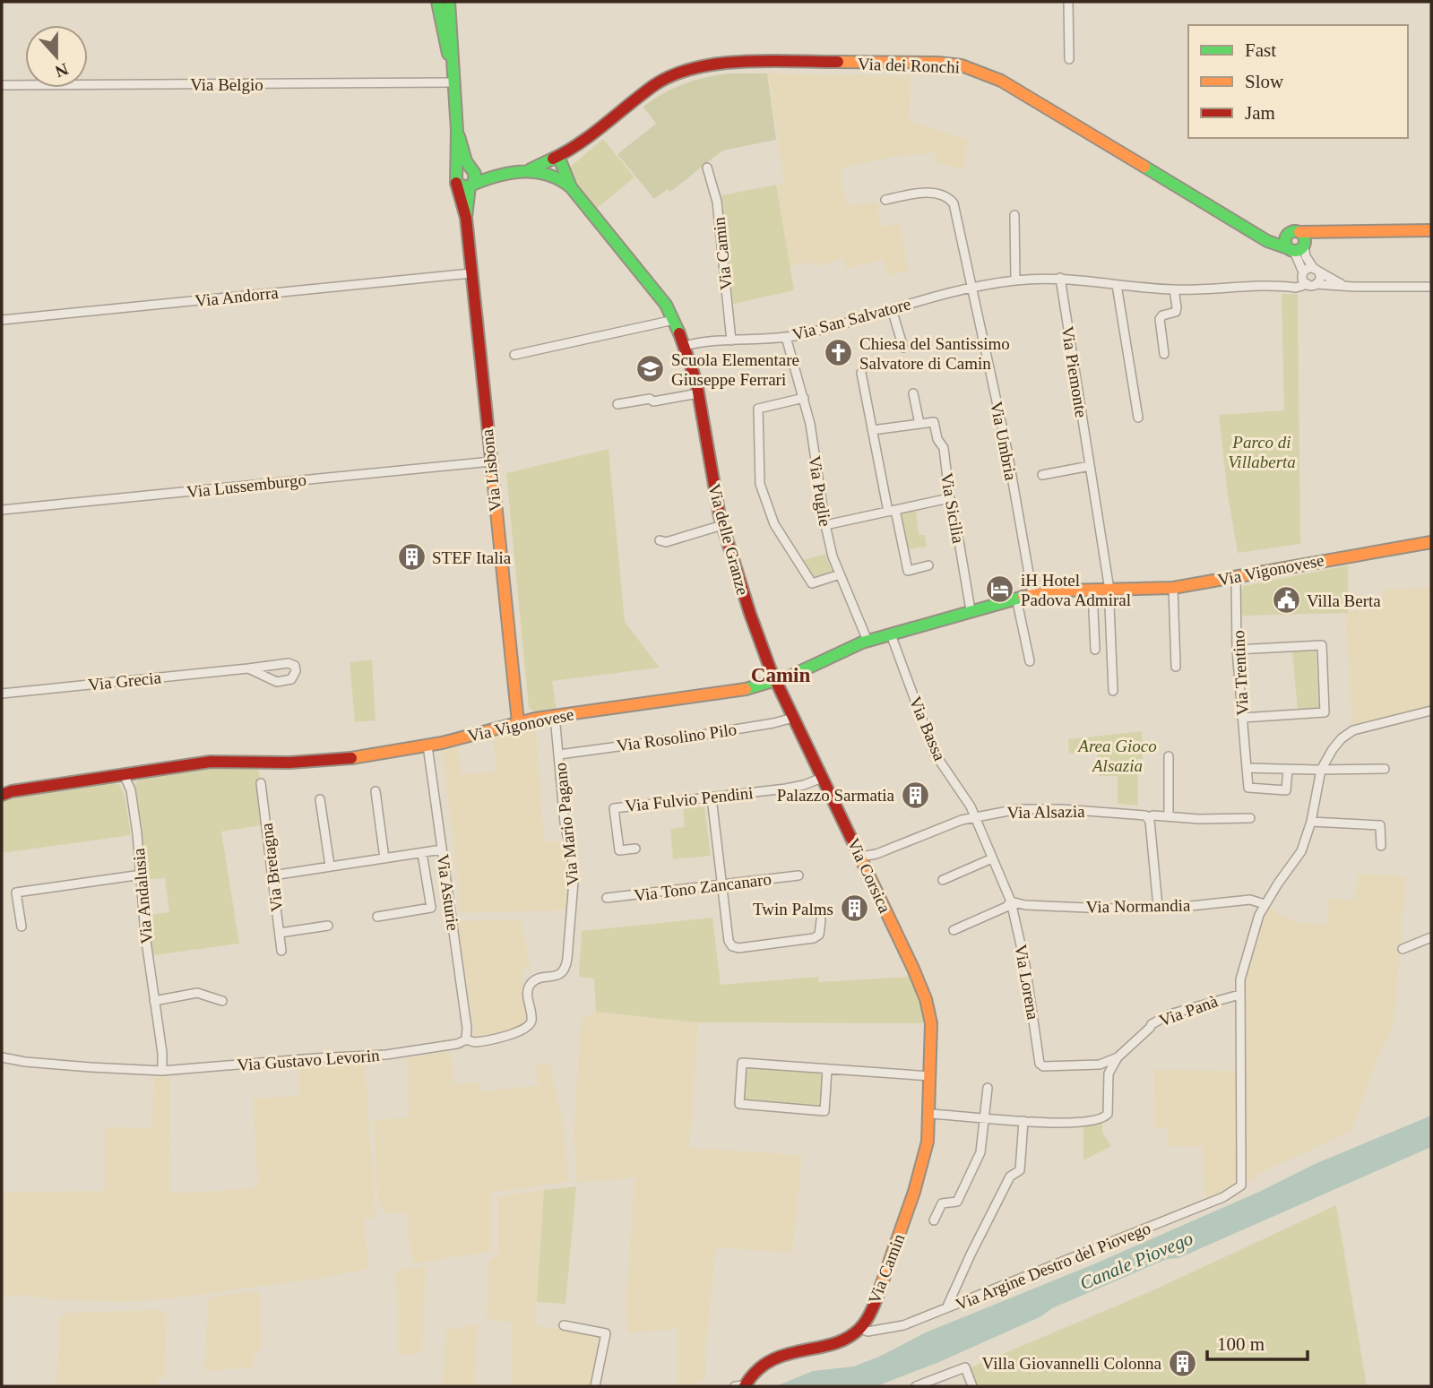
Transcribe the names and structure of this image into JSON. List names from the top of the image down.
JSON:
{
  "streets": {
    "street": [
      "Via dei Ronchi",
      "Via Belgio",
      "Via Camin",
      "Via Andorra",
      "Via San Salvatore",
      "Via Piemonte",
      "Via Umbria",
      "Via Lisbona",
      "Via Lussemburgo",
      "Via Puglie",
      "Via Sicilia",
      "Via delle Granze",
      "Via Vigonovese",
      "Via Trentino",
      "Via Grecia",
      "Via Bassa",
      "Via Rosolino Pilo",
      "Via Fulvio Pendini",
      "Via Alsazia",
      "Via Mario Pagano",
      "Via Bretagna",
      "Via Corsica",
      "Via Tono Zancanaro",
      "Via Asturie",
      "Via Andalusia",
      "Via Normandia",
      "Via Lorena",
      "Via Panà",
      "Via Gustavo Levorin",
      "Via Argine Destro del Piovego"
    ]
  },
  "crossings": [
    ["Via dei Ronchi", "Via delle Granze"],
    ["Via Belgio", "Via Lisbona"],
    ["Via Camin", "Via San Salvatore"],
    ["Via Camin", "Via Corsica"],
    ["Via Camin", "Via Argine Destro del Piovego"],
    ["Via Andorra", "Via Lisbona"],
    ["Via San Salvatore", "Via Piemonte"],
    ["Via San Salvatore", "Via Umbria"],
    ["Via San Salvatore", "Via Puglie"],
    ["Via San Salvatore", "Via delle Granze"],
    ["Via Piemonte", "Via Vigonovese"],
    ["Via Umbria", "Via Vigonovese"],
    ["Via Lisbona", "Via Lussemburgo"],
    ["Via Lisbona", "Via Vigonovese"],
    ["Via Puglie", "Via Vigonovese"],
    ["Via Sicilia", "Via Vigonovese"],
    ["Via delle Granze", "Via Vigonovese"],
    ["Via delle Granze", "Via Corsica"],
    ["Via Vigonovese", "Via Trentino"],
    ["Via Vigonovese", "Via Bassa"],
    ["Via Vigonovese", "Via Mario Pagano"],
    ["Via Vigonovese", "Via Corsica"],
    ["Via Vigonovese", "Via Asturie"],
    ["Via Vigonovese", "Via Andalusia"],
    ["Via Bassa", "Via Alsazia"],
    ["Via Bassa", "Via Lorena"],
    ["Via Rosolino Pilo", "Via Mario Pagano"],
    ["Via Rosolino Pilo", "Via Corsica"],
    ["Via Fulvio Pendini", "Via Corsica"],
    ["Via Alsazia", "Via Corsica"],
    ["Via Alsazia", "Via Lorena"],
    ["Via Mario Pagano", "Via Gustavo Levorin"],
    ["Via Asturie", "Via Gustavo Levorin"],
    ["Via Andalusia", "Via Gustavo Levorin"],
    ["Via Normandia", "Via Lorena"],
    ["Via Normandia", "Via Panà"],
    ["Via Lorena", "Via Panà"],
    ["Via Panà", "Via Argine Destro del Piovego"]
  ],
  "districts": ["Camin"],
  "water": ["Canale Piovego"],
  "parks": ["Parco di Villaberta", "Area Gioco Alsazia"],
  "places": {
    "church": ["Chiesa del Santissimo Salvatore di Camin"],
    "school or university": ["Scuola Elementare Giuseppe Ferrari"],
    "building": [
      "STEF Italia",
      "Palazzo Sarmatia",
      "Twin Palms",
      "Villa Giovannelli Colonna"
    ],
    "hotel": ["iH Hotel Padova Admiral"],
    "public building": ["Villa Berta"]
  },
  "legend": ["Fast", "Slow", "Jam"],
  "scale_bar": "100 m",
  "north": "bottom"
}
